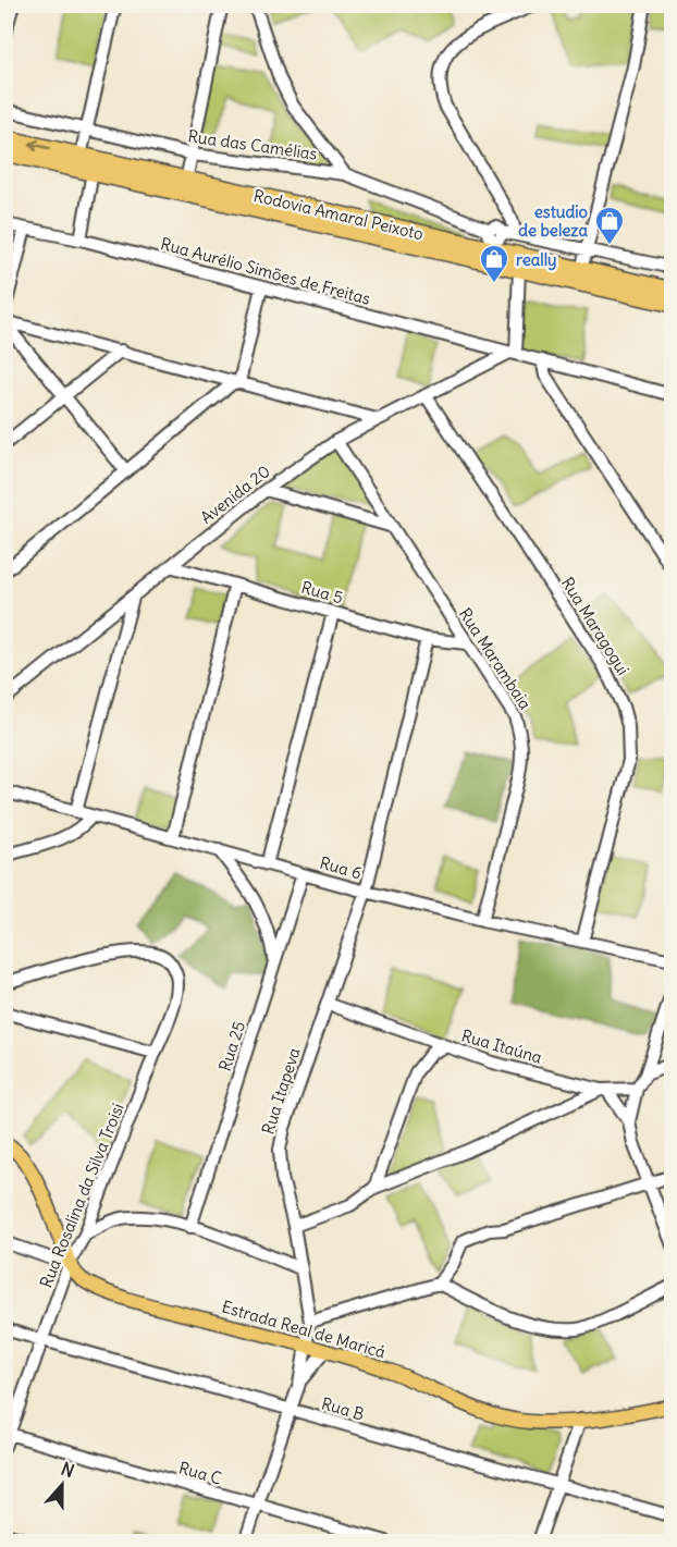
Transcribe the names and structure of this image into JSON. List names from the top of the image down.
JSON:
{
  "streets": {
    "highway": ["Rodovia Amaral Peixoto"],
    "main road": ["Estrada Real de Maricá"],
    "street": [
      "Rua das Camélias",
      "Rua Aurélio Simões de Freitas",
      "Avenida 20",
      "Rua 5",
      "Rua Maragogui",
      "Rua Marambaia",
      "Rua 6",
      "Rua 25",
      "Rua Itaúna",
      "Rua Itapeva",
      "Rua Rosalina da Silva Troisi",
      "Rua B",
      "Rua C"
    ]
  },
  "crossings": [
    ["Rua Aurélio Simões de Freitas", "Avenida 20"],
    ["Avenida 20", "Rua 5"],
    ["Avenida 20", "Rua Maragogui"],
    ["Avenida 20", "Rua Marambaia"],
    ["Rua 5", "Rua Marambaia"],
    ["Rua 5", "Rua Itapeva"],
    ["Rua Maragogui", "Rua 6"],
    ["Rua Marambaia", "Rua 6"],
    ["Rua 6", "Rua 25"],
    ["Rua 6", "Rua Itapeva"],
    ["Rua Itapeva", "Estrada Real de Maricá"],
    ["Rua Rosalina da Silva Troisi", "Estrada Real de Maricá"],
    ["Rua Rosalina da Silva Troisi", "Rua B"],
    ["Rua Rosalina da Silva Troisi", "Rua C"]
  ],
  "places": {
    "shop": ["estudio de beleza", "really"]
  },
  "north": "top"
}
